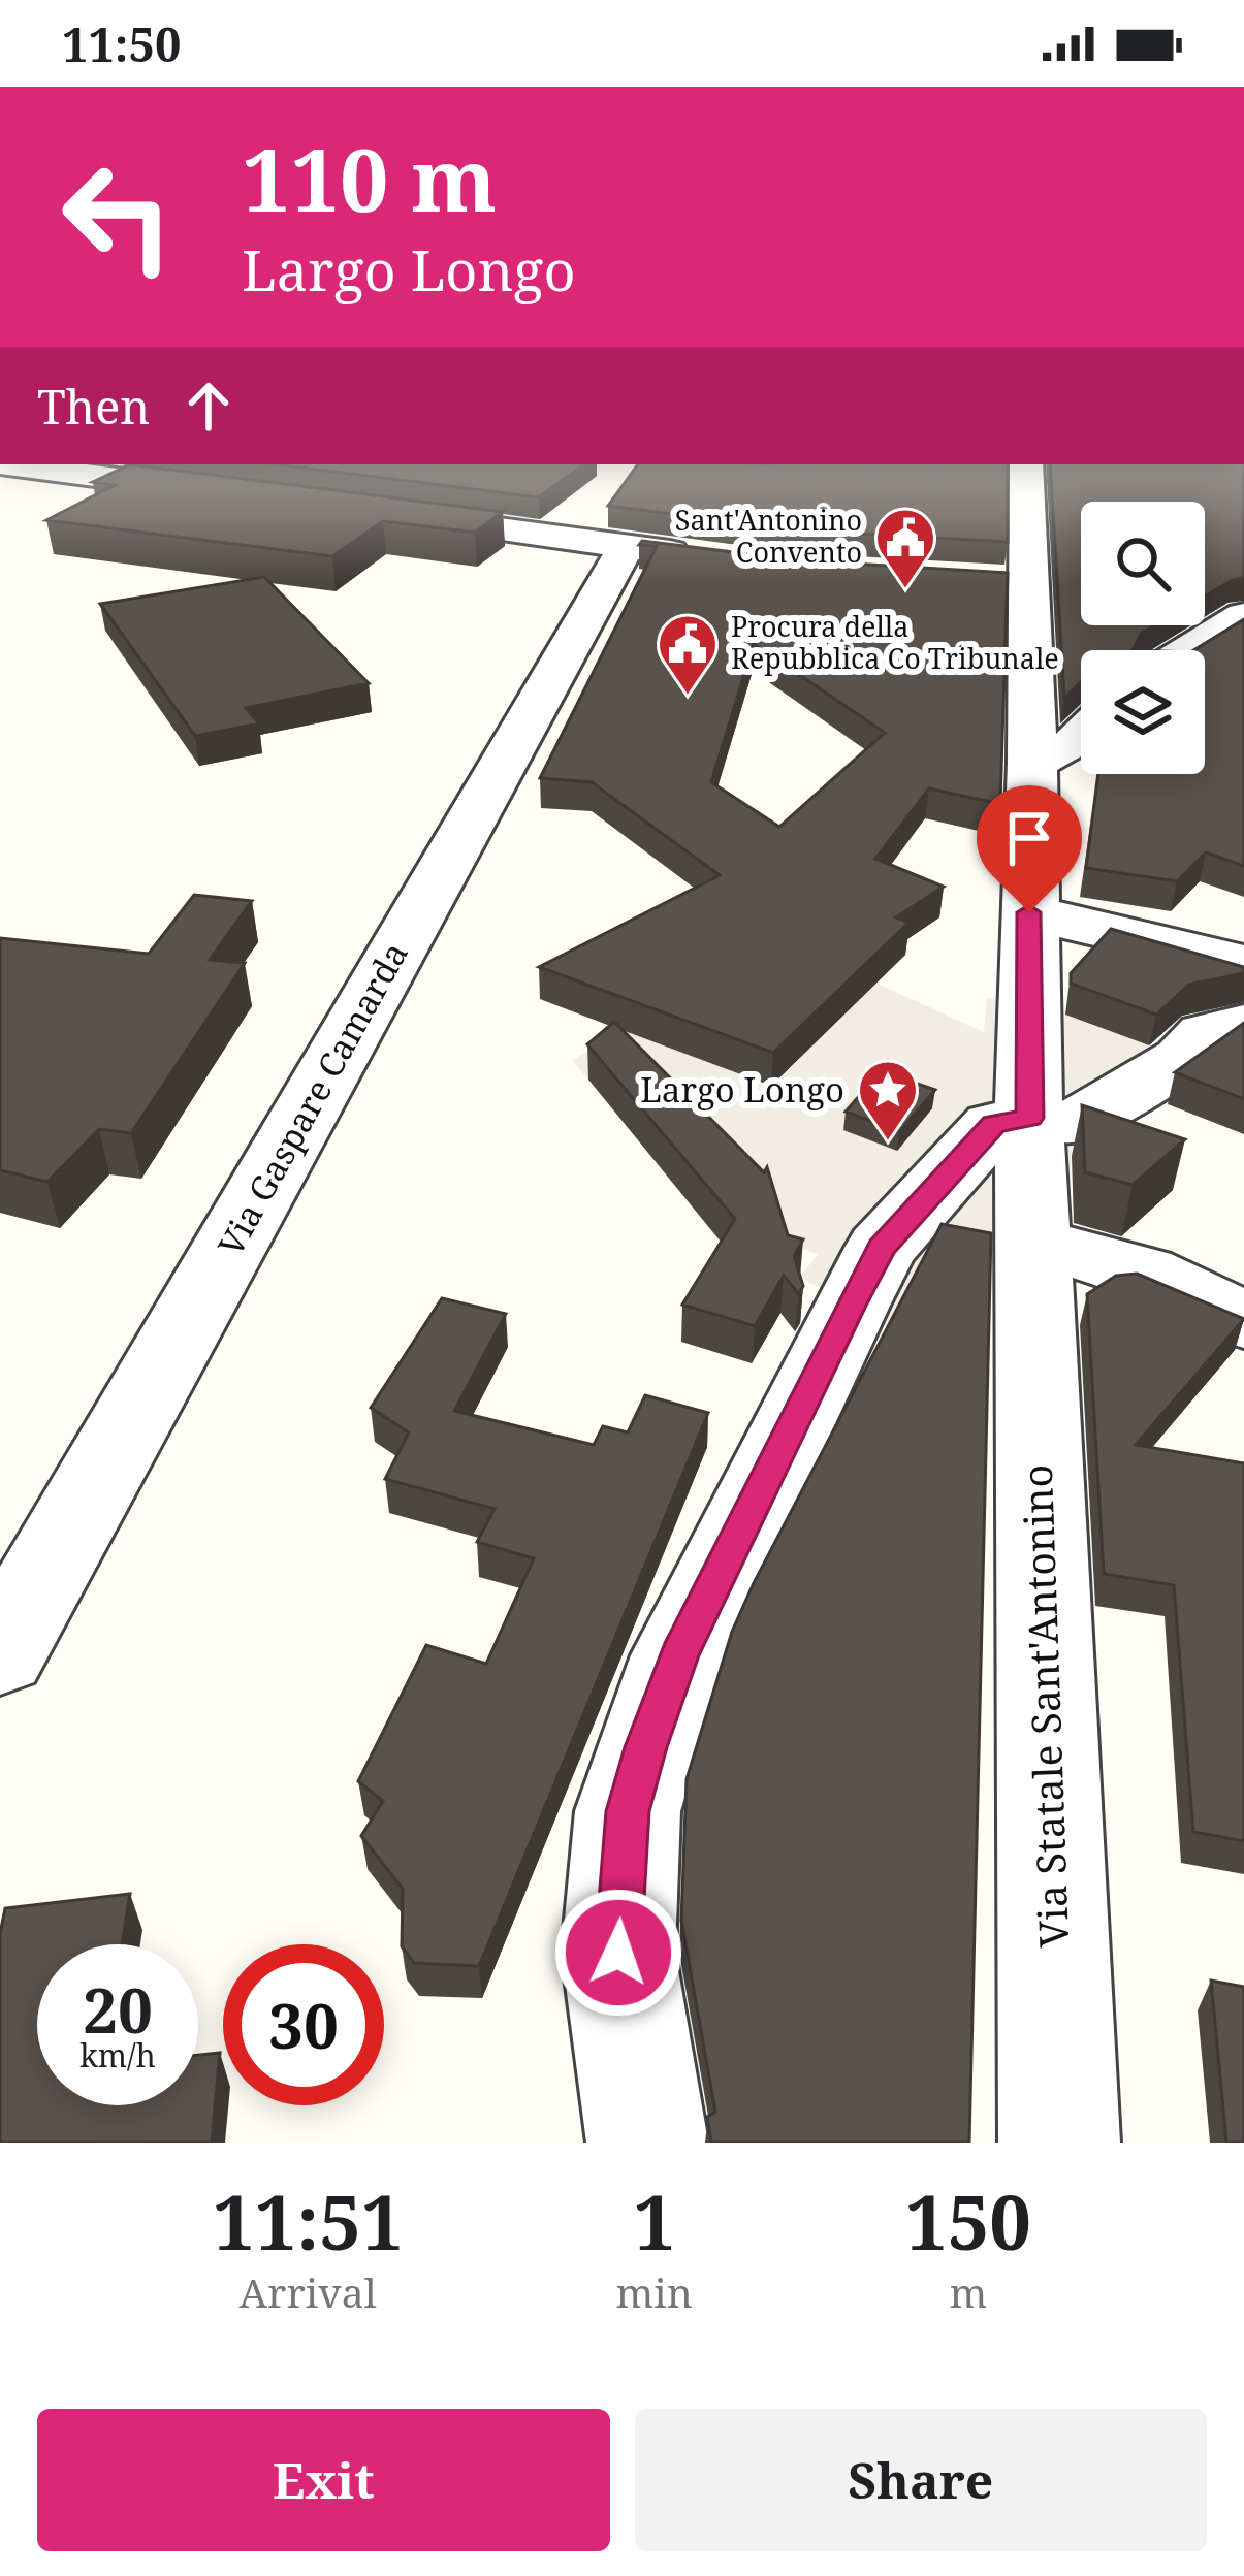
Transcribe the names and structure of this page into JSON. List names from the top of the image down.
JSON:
{
  "streets": {
    "street": ["Via Gaspare Camarda", "Via Statale Sant'Antonino"]
  },
  "places": {
    "public building": ["Sant'Antonino Convento", "Procura della Repubblica Co Tribunale"],
    "place": ["Largo Longo"]
  },
  "page": {
    "status": "11:50",
    "turn": ["110 m", "Largo Longo"],
    "then": "Then",
    "speed": "20 km/h",
    "limit": "30",
    "eta": [
      "11:51",
      "Arrival",
      "1",
      "min",
      "150",
      "m"
    ],
    "buttons": ["Exit", "Share"]
  }
}
